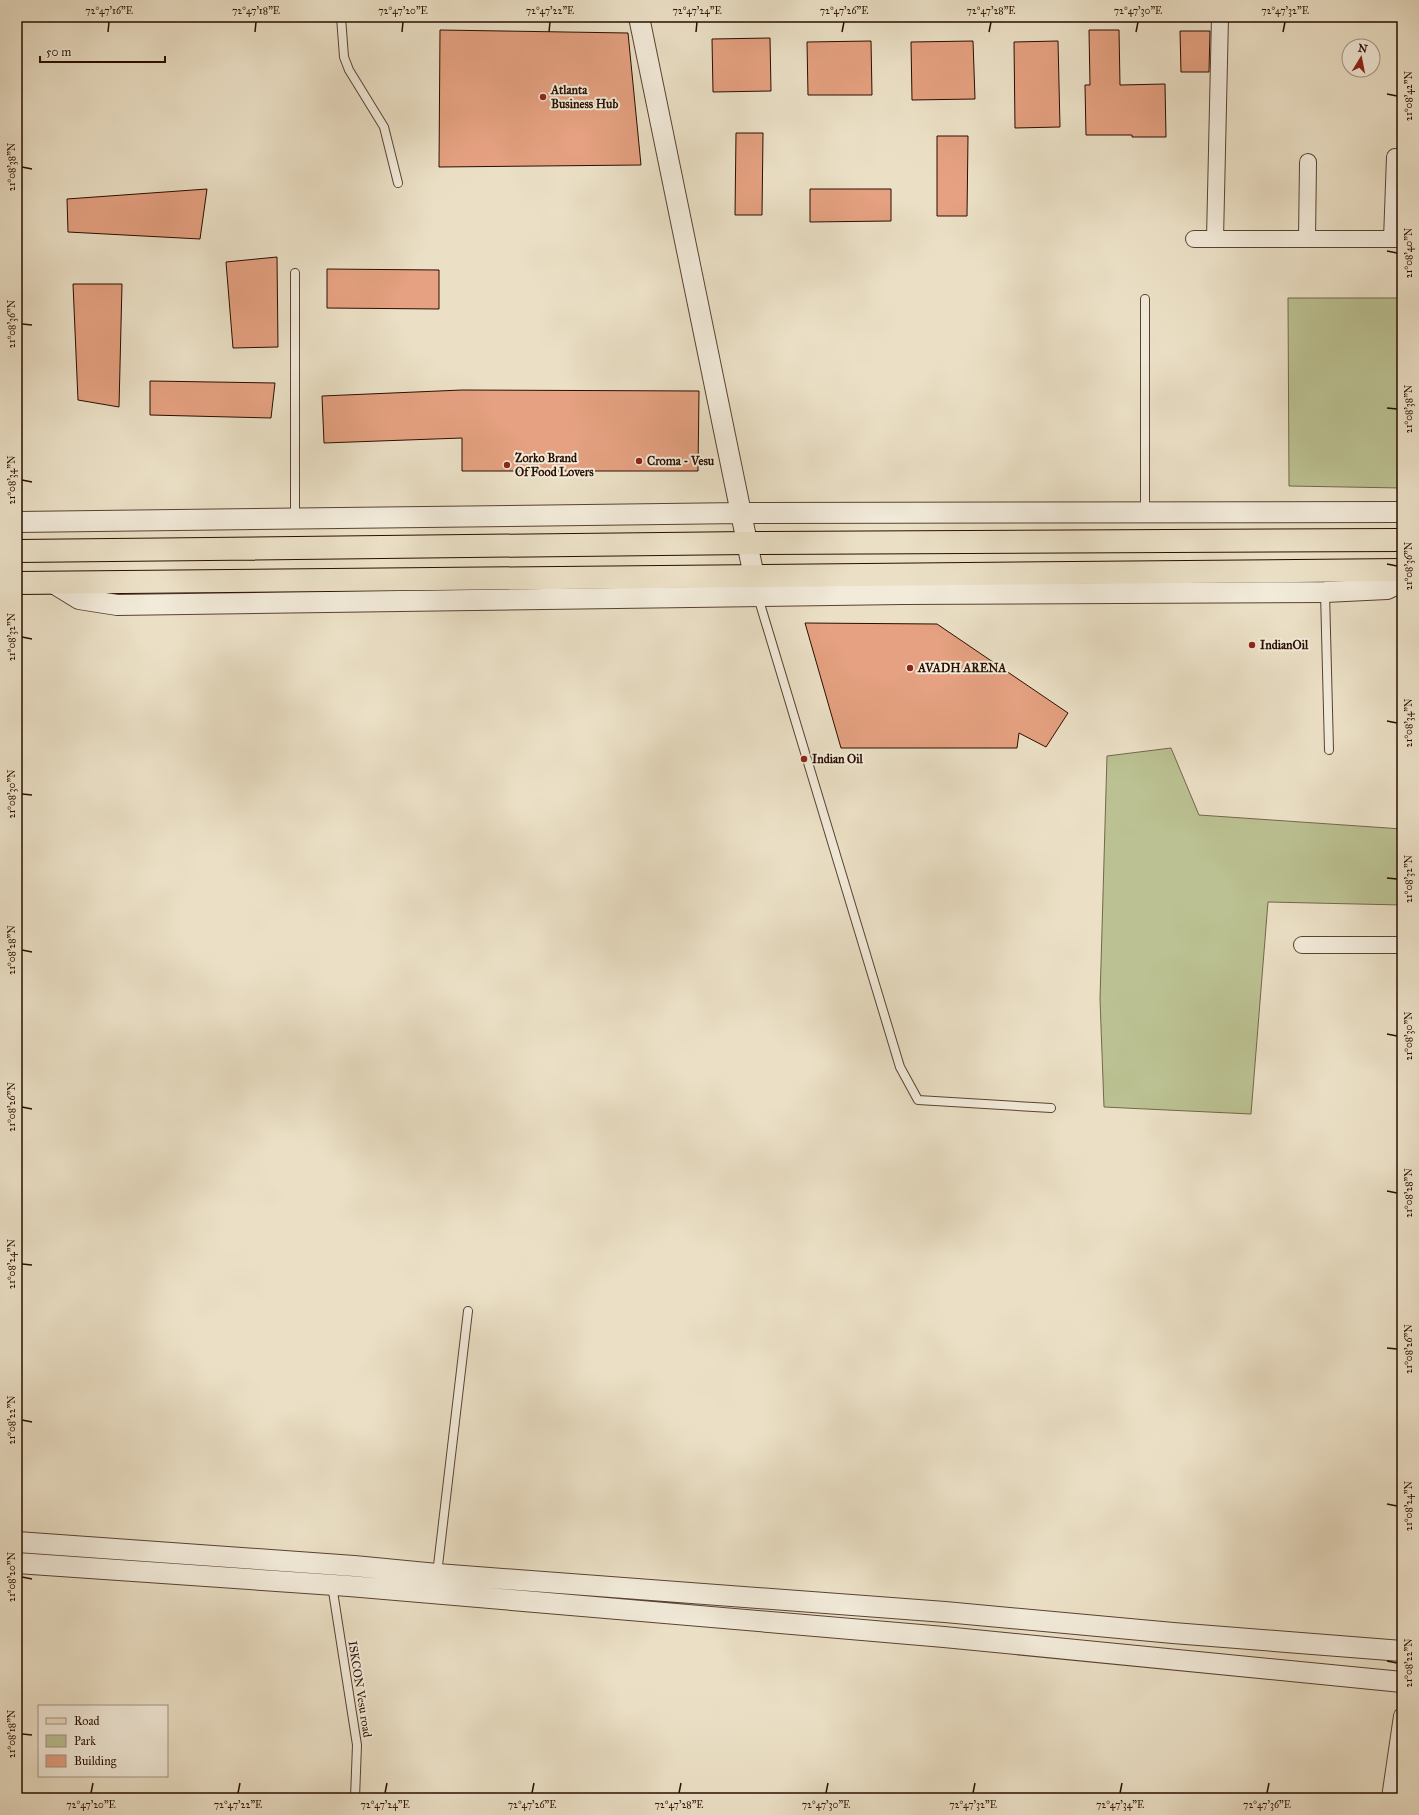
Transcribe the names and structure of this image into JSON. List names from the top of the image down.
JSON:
{
  "streets": {
    "lane": ["ISKCON Vesu road"]
  },
  "places": [
    "Atlanta Business Hub",
    "Croma - Vesu",
    "Zorko Brand Of Food Lovers",
    "IndianOil",
    "AVADH ARENA",
    "Indian Oil"
  ],
  "legend": ["Road", "Park", "Building"],
  "scale_bar": "50 m",
  "north": "top",
  "coordinates": [
    "72°47'16\"E",
    "72°47'18\"E",
    "72°47'20\"E",
    "72°47'22\"E",
    "72°47'24\"E",
    "72°47'26\"E",
    "72°47'28\"E",
    "72°47'30\"E",
    "72°47'32\"E",
    "21°08'42\"N",
    "21°08'38\"N",
    "21°08'40\"N",
    "21°08'36\"N",
    "21°08'34\"N",
    "21°08'32\"N",
    "21°08'30\"N",
    "21°08'28\"N",
    "21°08'26\"N",
    "21°08'24\"N",
    "21°08'22\"N",
    "21°08'20\"N",
    "21°08'18\"N",
    "72°47'34\"E",
    "72°47'36\"E"
  ]
}
